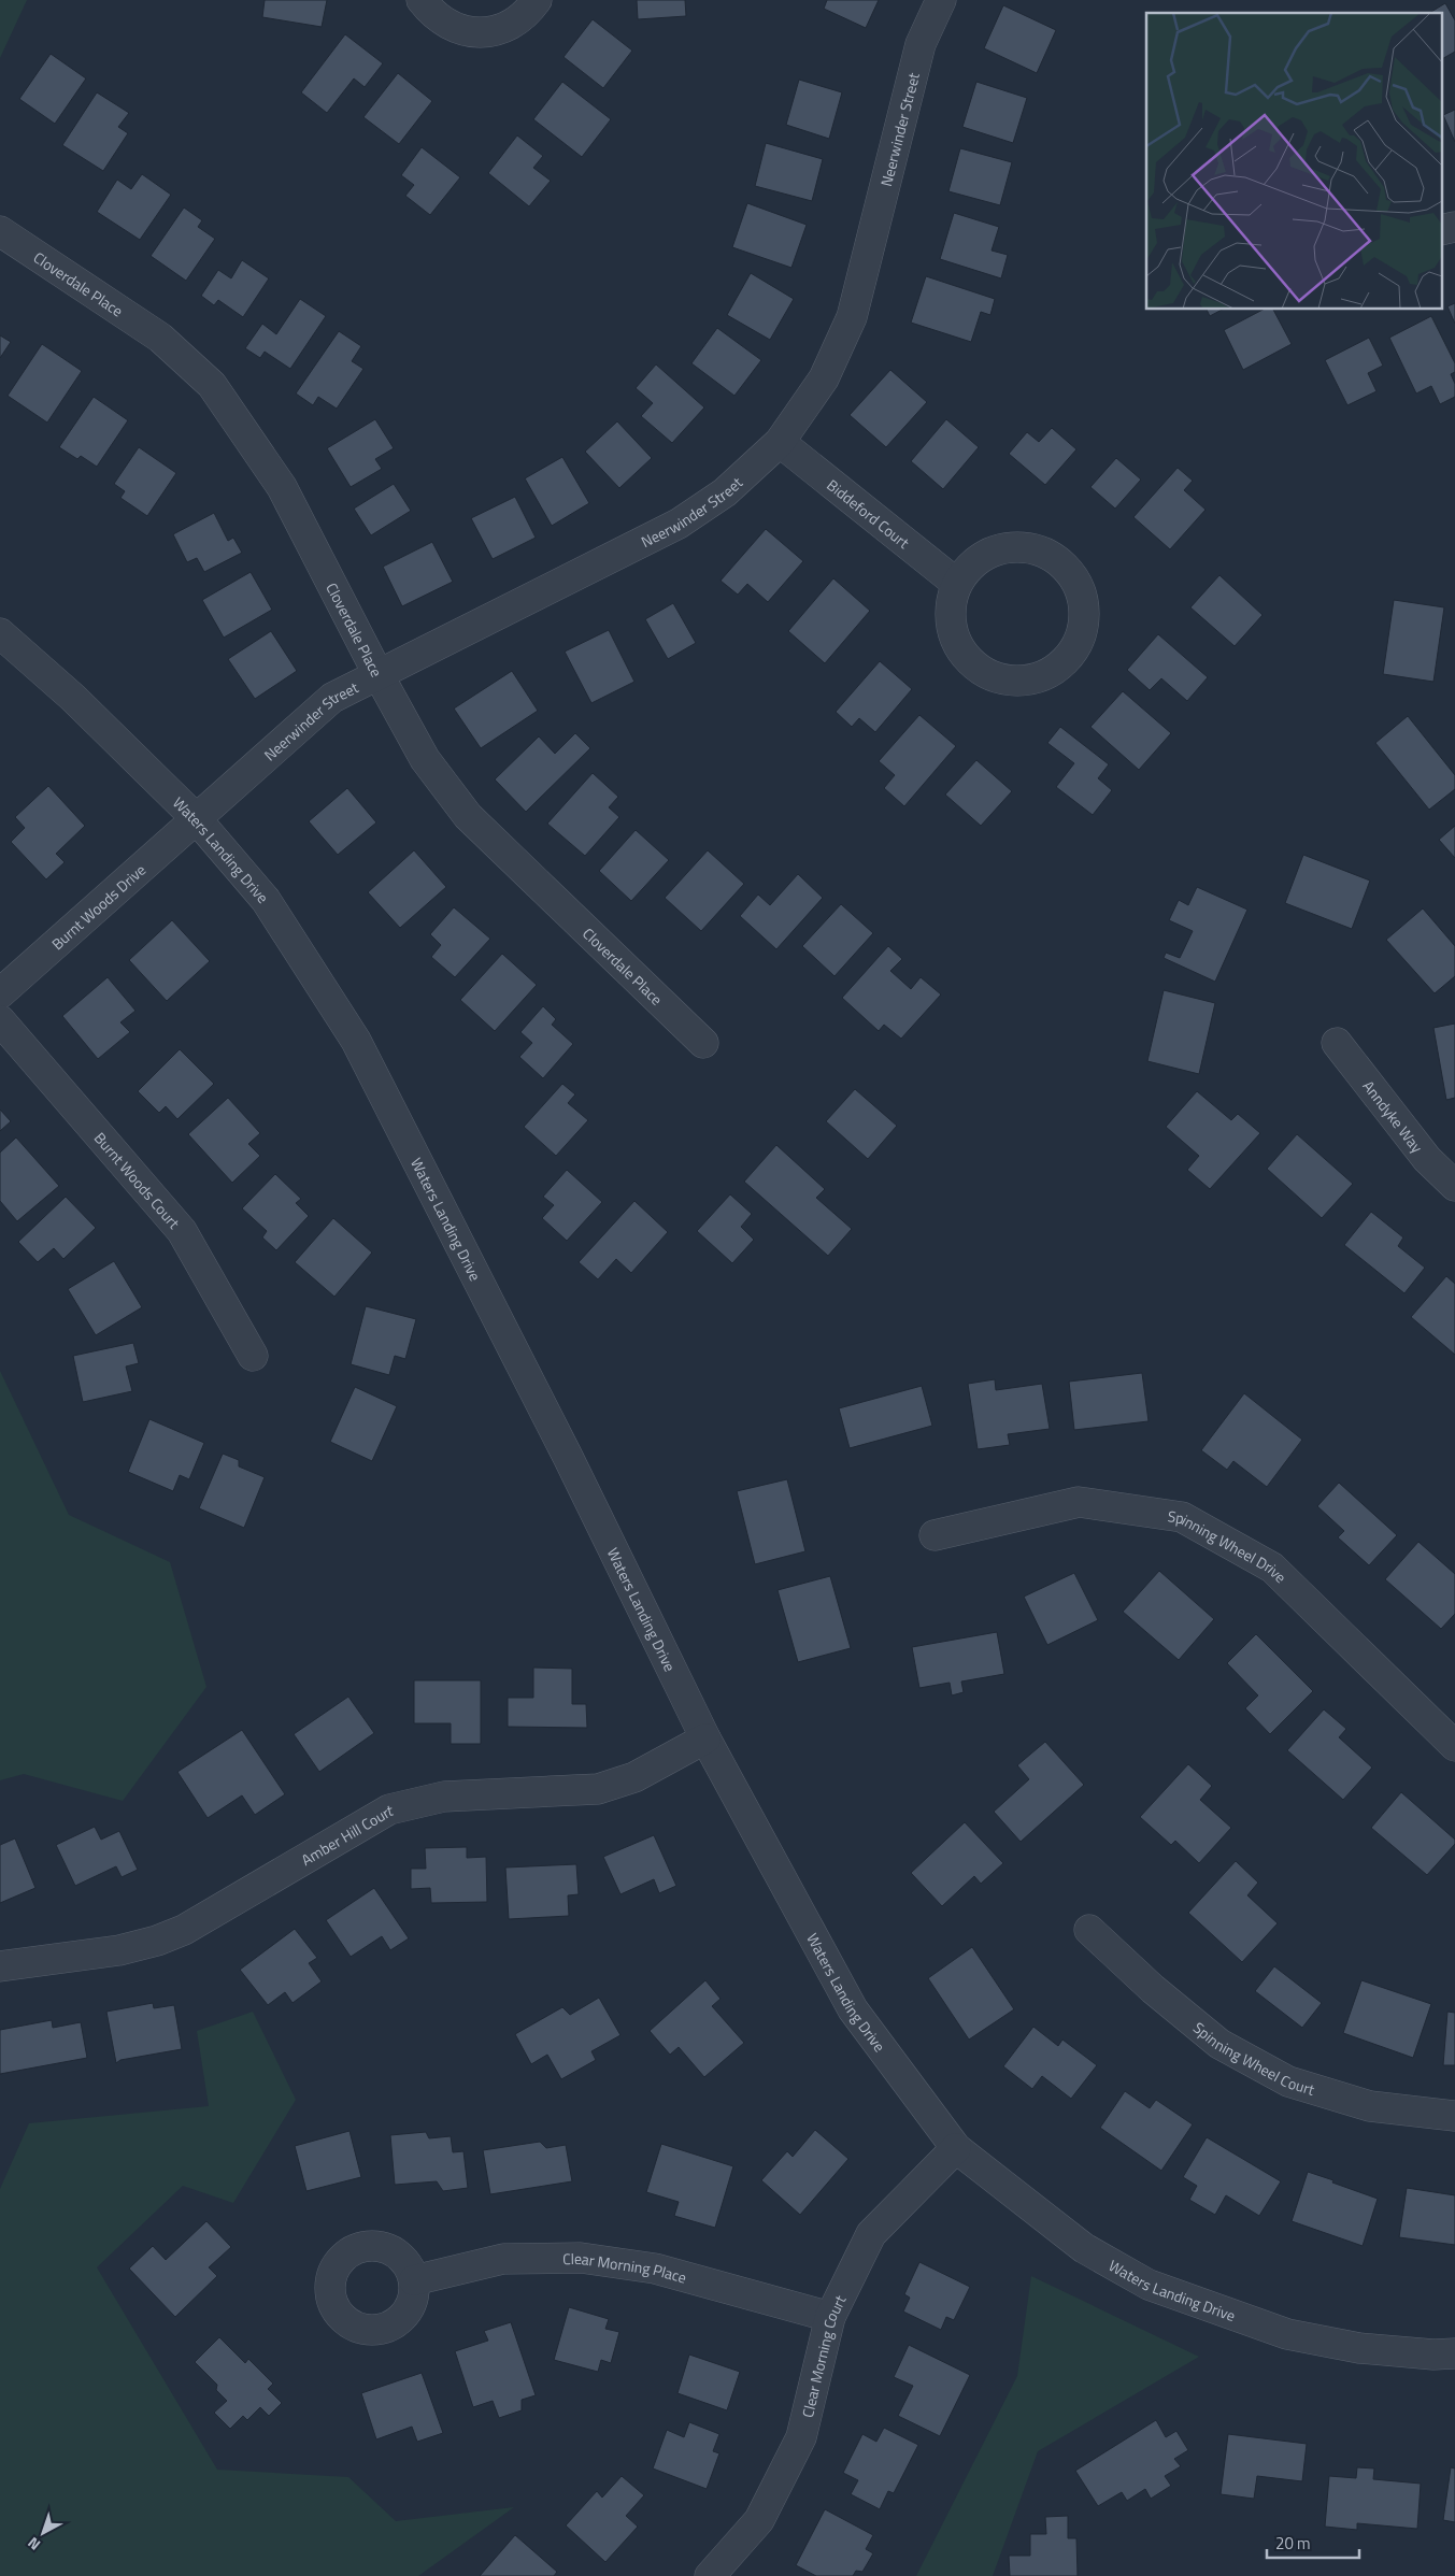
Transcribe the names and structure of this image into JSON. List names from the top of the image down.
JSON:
{
  "streets": {
    "street": [
      "Neerwinder Street",
      "Cloverdale Place",
      "Biddeford Court",
      "Waters Landing Drive",
      "Burnt Woods Drive",
      "Anndyke Way",
      "Burnt Woods Court",
      "Spinning Wheel Drive",
      "Amber Hill Court",
      "Spinning Wheel Court",
      "Clear Morning Place",
      "Clear Morning Court"
    ]
  },
  "crossings": [
    ["Neerwinder Street", "Cloverdale Place"],
    ["Neerwinder Street", "Biddeford Court"],
    ["Neerwinder Street", "Waters Landing Drive"],
    ["Neerwinder Street", "Burnt Woods Drive"],
    ["Waters Landing Drive", "Burnt Woods Drive"],
    ["Waters Landing Drive", "Amber Hill Court"],
    ["Waters Landing Drive", "Clear Morning Court"],
    ["Clear Morning Place", "Clear Morning Court"]
  ],
  "scale_bar": "20 m",
  "north": "bottom left"
}
